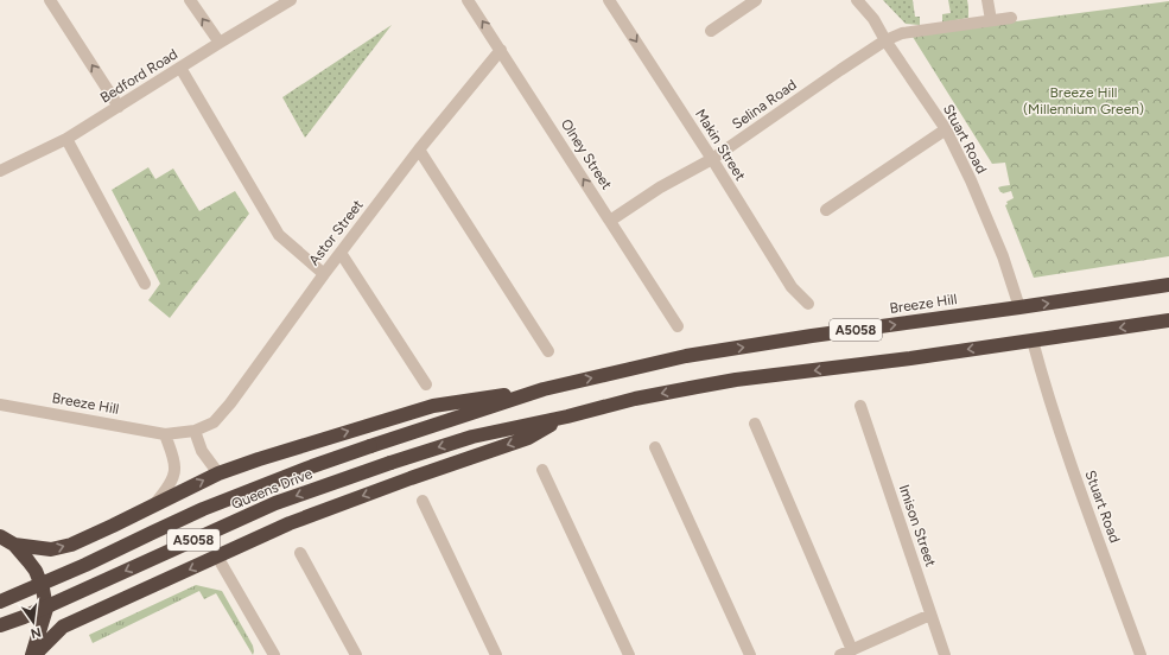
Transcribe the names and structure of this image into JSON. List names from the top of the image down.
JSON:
{
  "streets": {
    "highway": ["Breeze Hill", "A5058", "Queens Drive"],
    "street": [
      "Bedford Road",
      "Selina Road",
      "Stuart Road",
      "Makin Street",
      "Olney Street",
      "Astor Street",
      "Imison Street"
    ]
  },
  "crossings": [
    ["Selina Road", "Stuart Road"],
    ["Selina Road", "Makin Street"],
    ["Selina Road", "Olney Street"],
    ["Stuart Road", "Breeze Hill"],
    ["Stuart Road", "A5058"],
    ["Olney Street", "Astor Street"],
    ["Astor Street", "Breeze Hill"],
    ["Breeze Hill", "Queens Drive"],
    ["A5058", "Queens Drive"]
  ],
  "one_way": ["Makin Street", "Olney Street"],
  "parks": ["Breeze Hill (Millennium Green)"],
  "north": "bottom"
}
